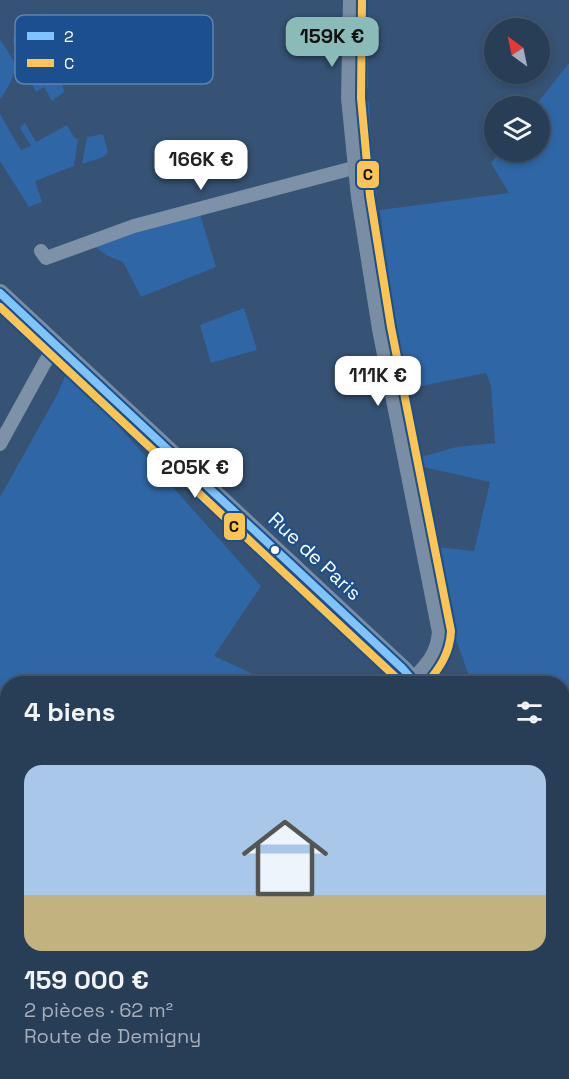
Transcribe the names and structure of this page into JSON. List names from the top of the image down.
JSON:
{
  "streets": {
    "main road": ["Rue de Paris"]
  },
  "lines": ["transit line C", "transit line 2"],
  "legend": ["2", "C"],
  "north": "top left",
  "page": {
    "price": [
      "159K €",
      "166K €",
      "111K €",
      "205K €"
    ],
    "heading": "4 biens",
    "list": [
      {
        "name": "159 000 €",
        "note": "2 pièces · 62 m² · Route de Demigny"
      }
    ]
  }
}
